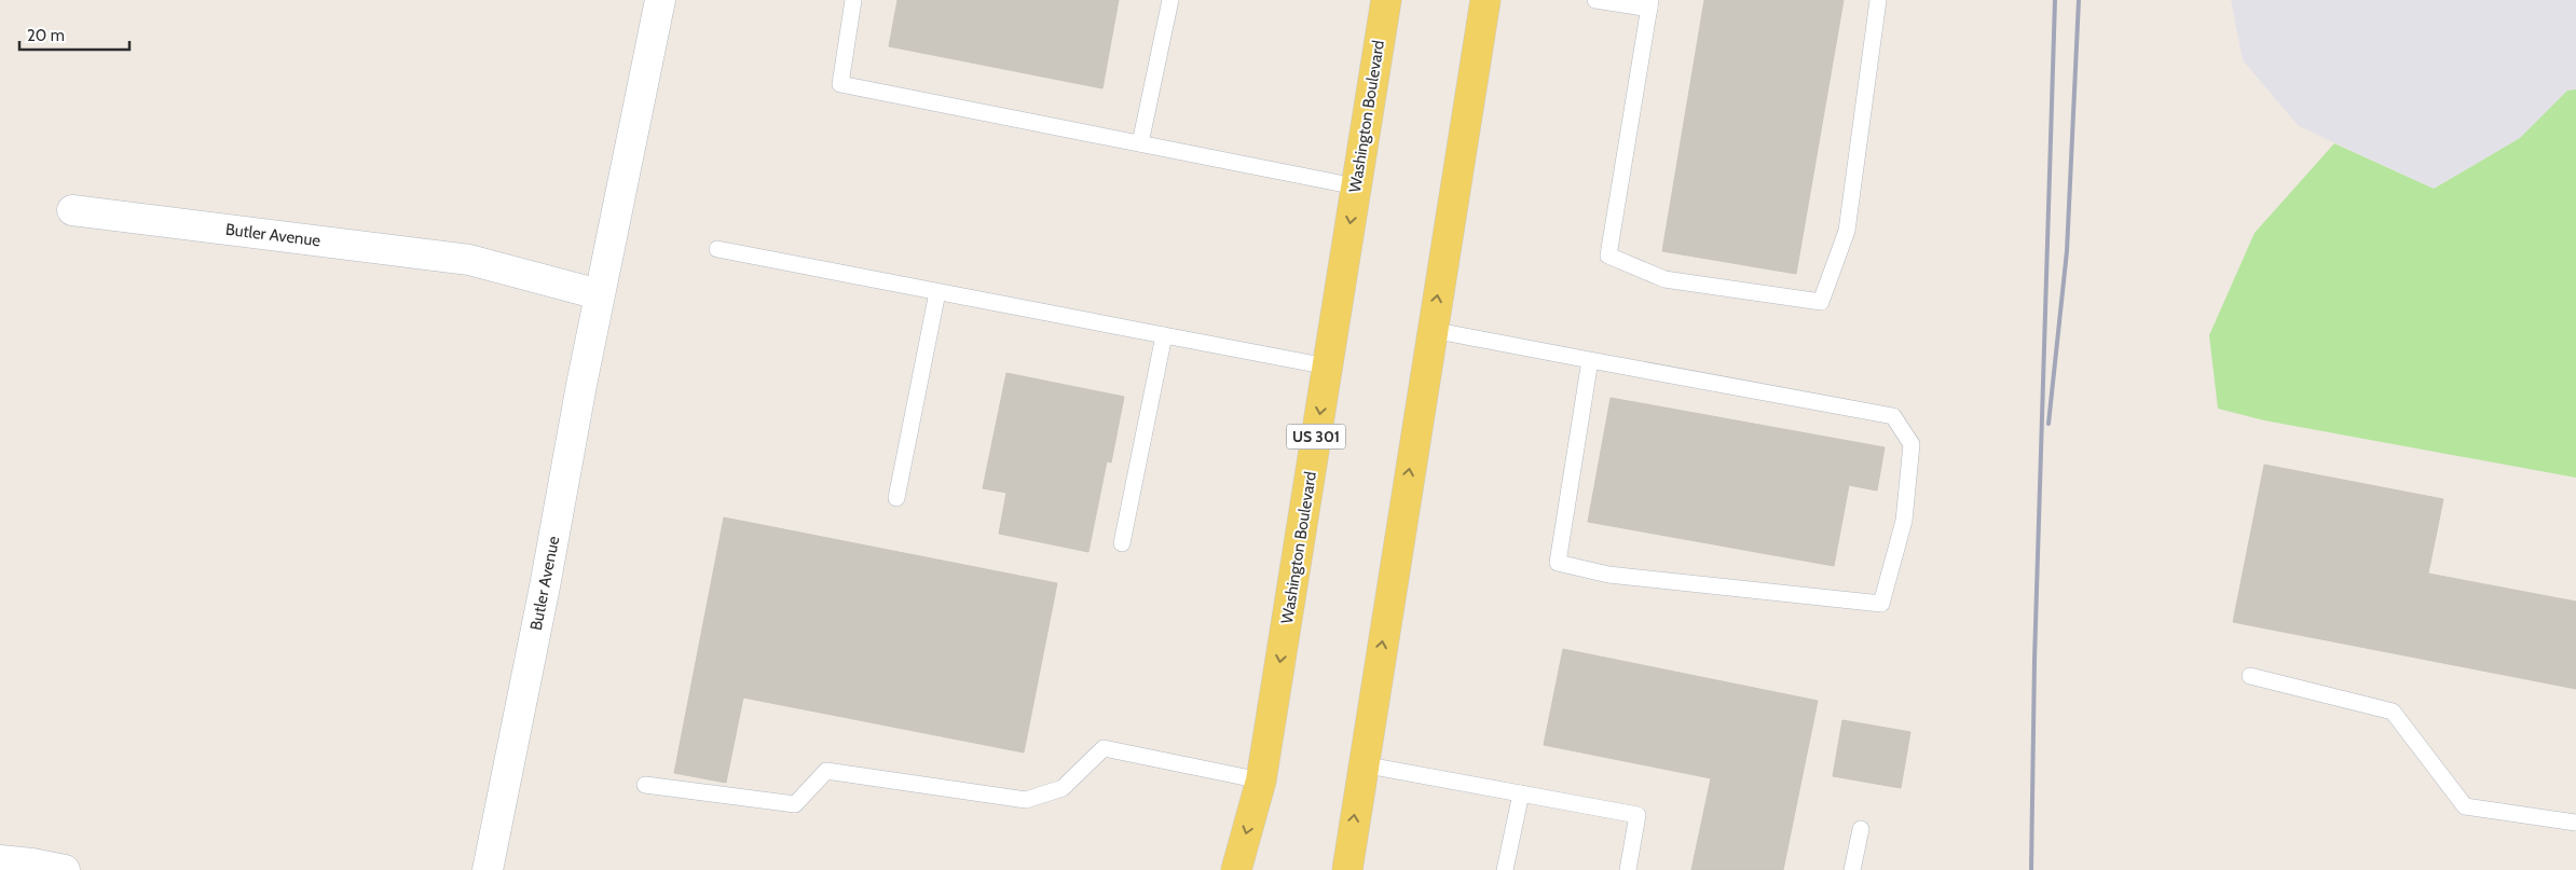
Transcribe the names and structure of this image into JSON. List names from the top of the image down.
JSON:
{
  "streets": {
    "main road": ["Washington Boulevard", "US 301"],
    "street": ["Butler Avenue"]
  },
  "scale_bar": "20 m"
}
